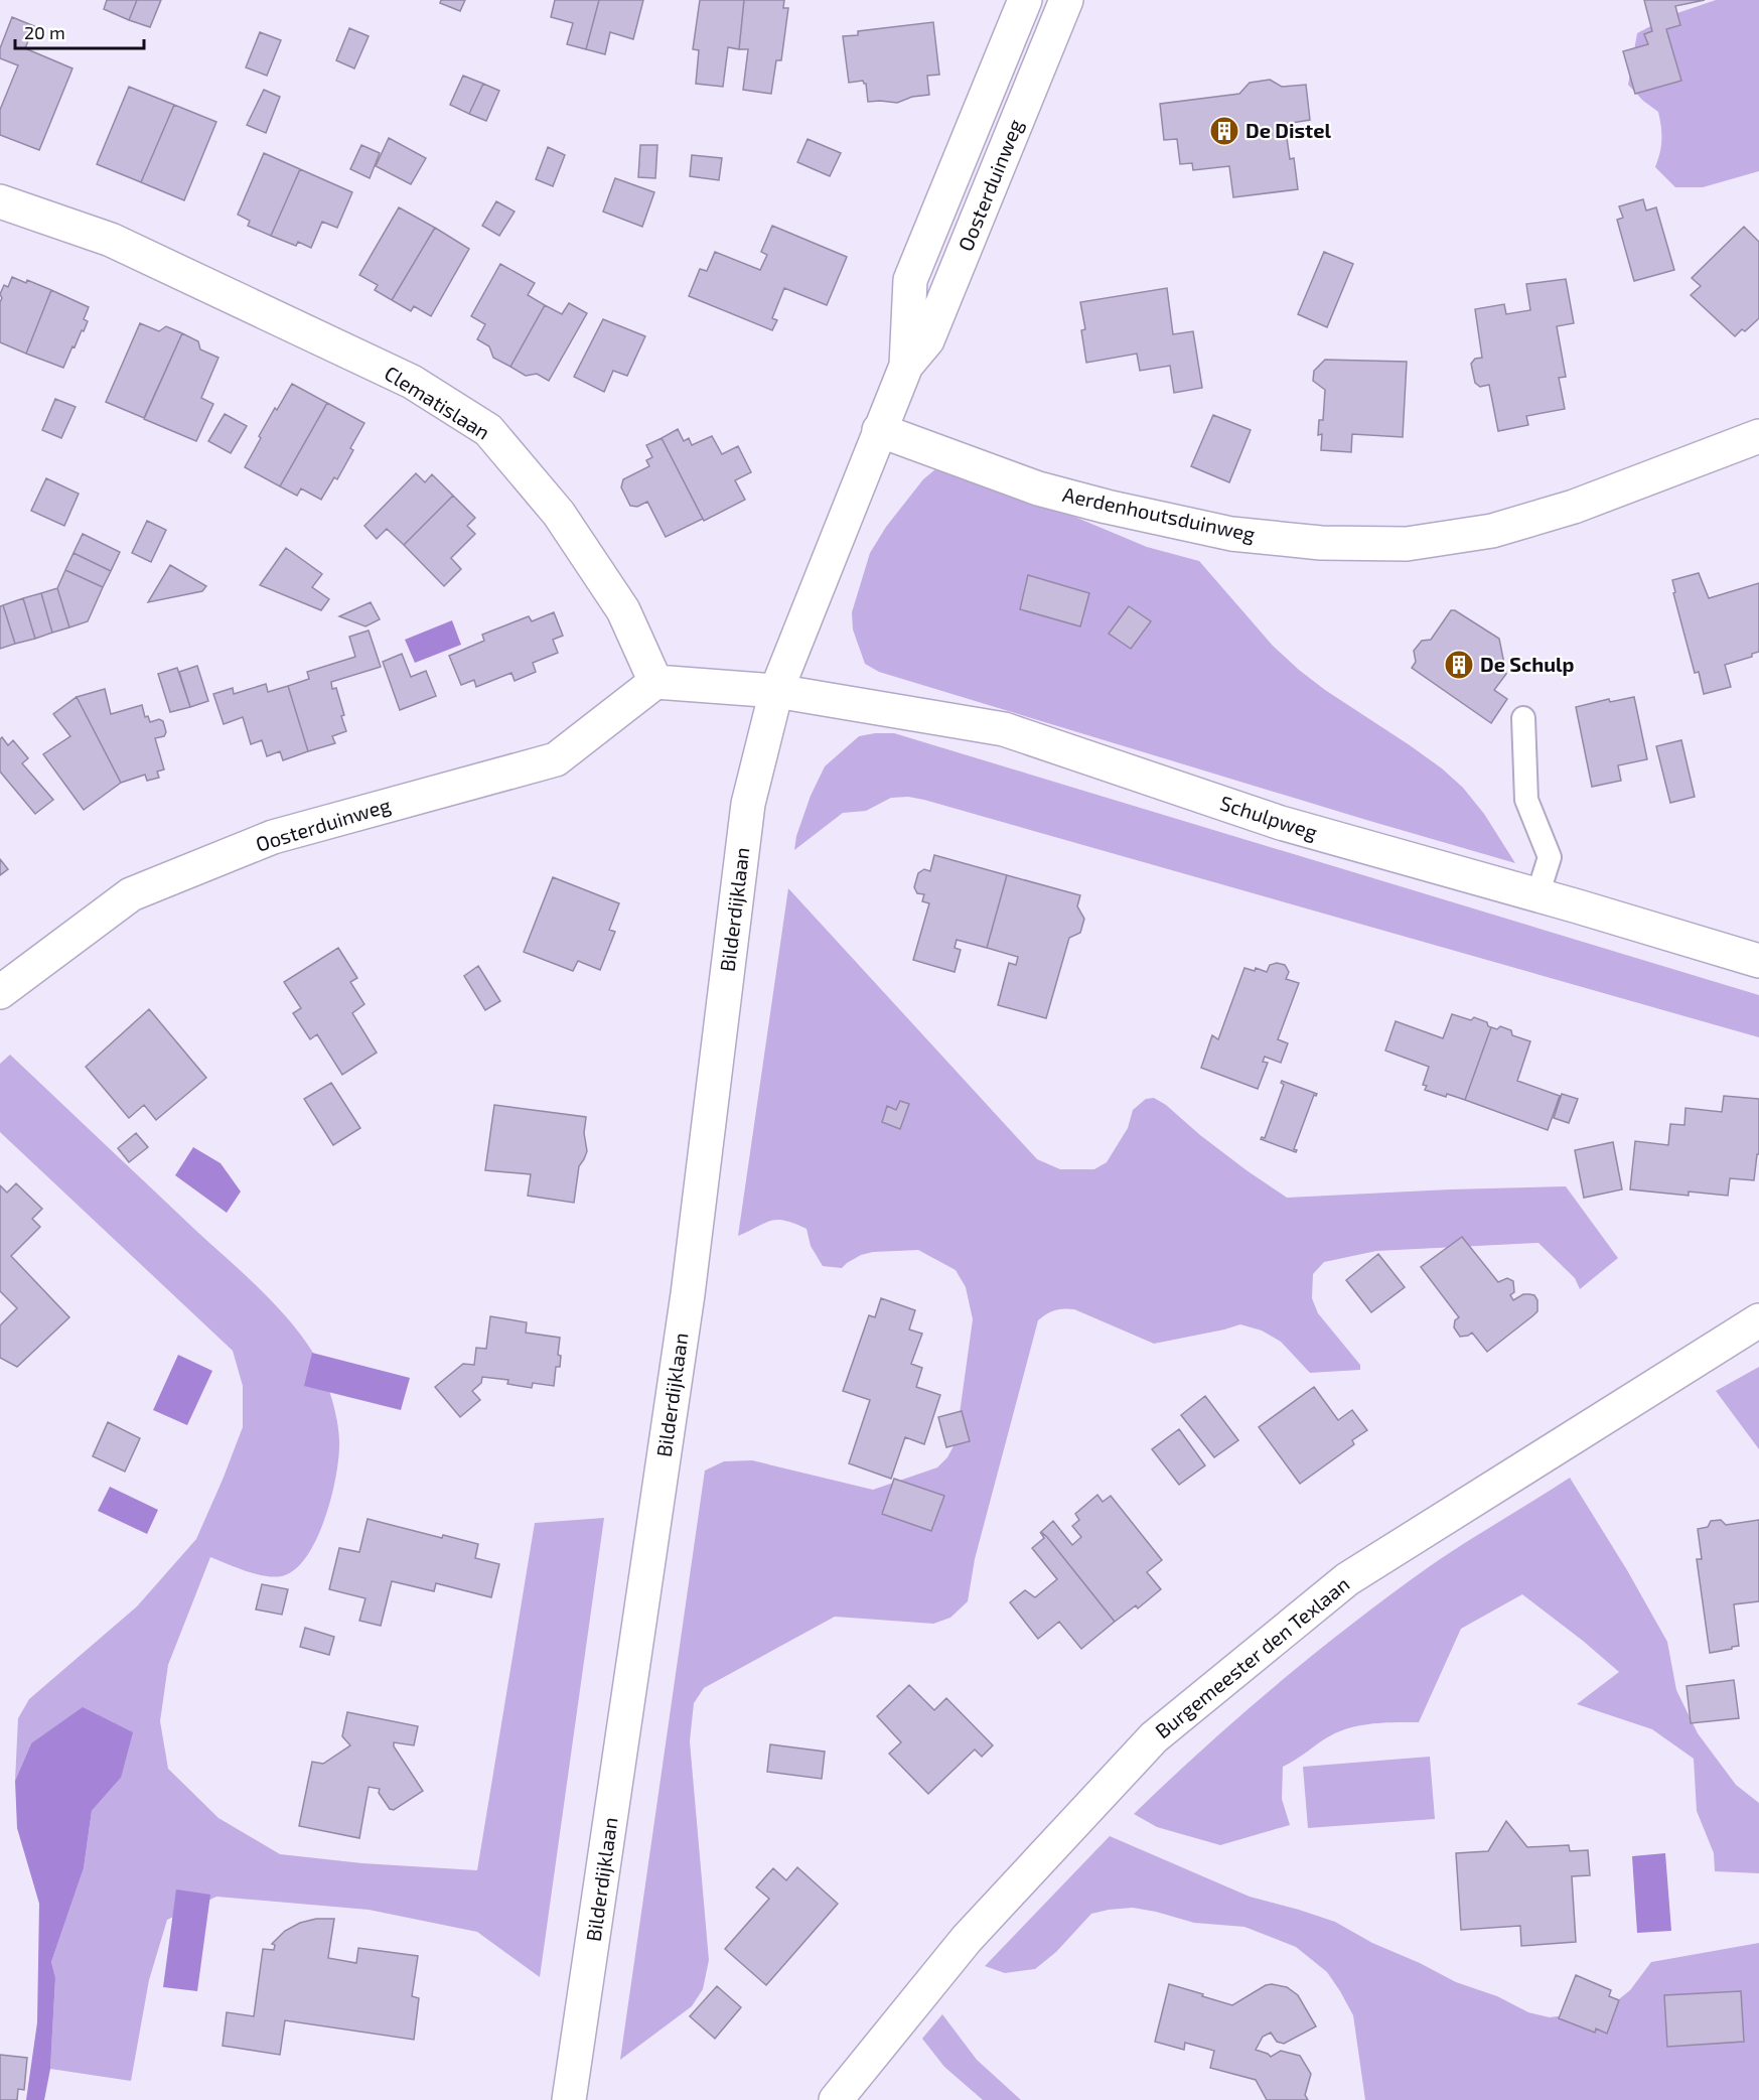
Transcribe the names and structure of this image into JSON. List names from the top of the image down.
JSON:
{
  "streets": {
    "street": [
      "Oosterduinweg",
      "Clematislaan",
      "Aerdenhoutsduinweg",
      "Schulpweg",
      "Bilderdijklaan",
      "Burgemeester den Texlaan"
    ]
  },
  "crossings": [
    ["Oosterduinweg", "Clematislaan"],
    ["Oosterduinweg", "Aerdenhoutsduinweg"],
    ["Oosterduinweg", "Schulpweg"],
    ["Oosterduinweg", "Bilderdijklaan"],
    ["Schulpweg", "Bilderdijklaan"]
  ],
  "places": {
    "building": ["De Distel", "De Schulp"]
  },
  "scale_bar": "20 m"
}
